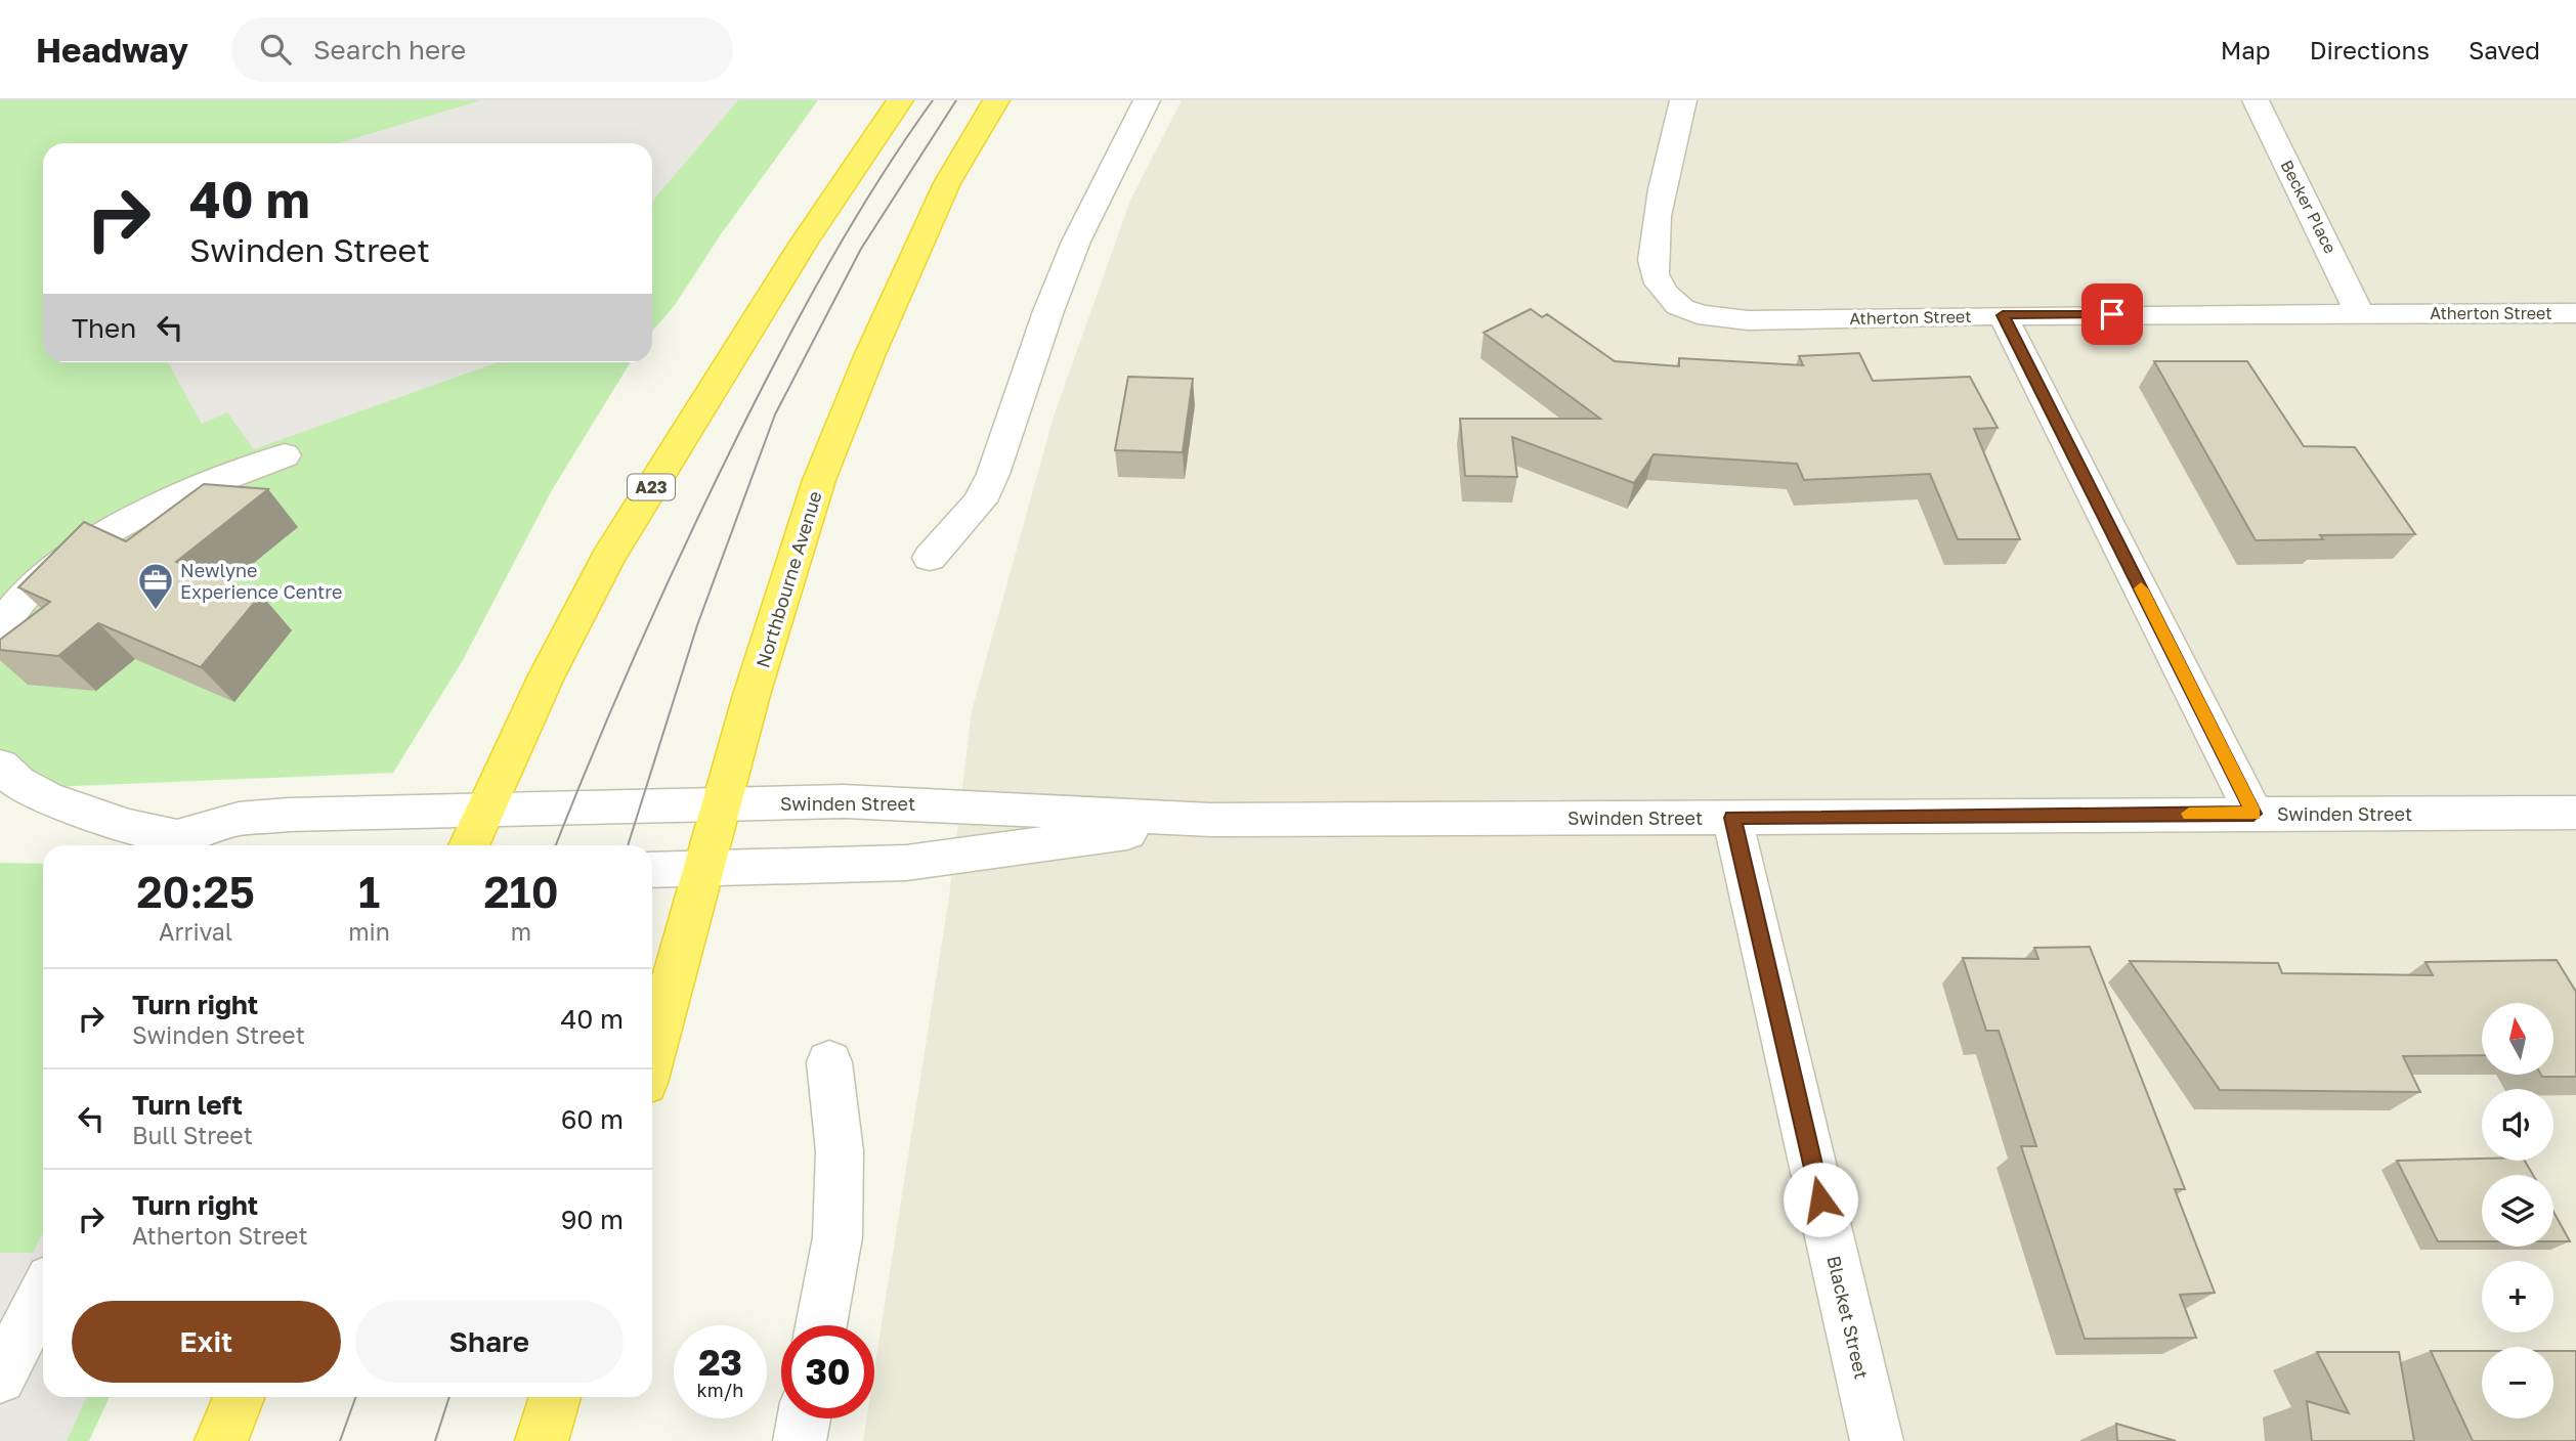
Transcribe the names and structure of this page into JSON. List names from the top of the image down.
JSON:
{
  "streets": {
    "highway": ["A23", "Northbourne Avenue"],
    "street": [
      "Becker Place",
      "Atherton Street",
      "Swinden Street",
      "Blacket Street"
    ]
  },
  "crossings": [
    ["Becker Place", "Atherton Street"],
    ["A23", "Swinden Street"],
    ["Northbourne Avenue", "Swinden Street"],
    ["Swinden Street", "Blacket Street"]
  ],
  "places": {
    "office": ["Newlyne Experience Centre"]
  },
  "north": "top",
  "page": {
    "header": "Headway",
    "search": "Search here",
    "nav": ["Map", "Directions", "Saved"],
    "turn": ["40 m", "Swinden Street"],
    "then": "Then",
    "eta": [
      "20:25",
      "Arrival",
      "1",
      "min",
      "210",
      "m"
    ],
    "list": [
      {
        "name": "Turn right",
        "note": "Swinden Street",
        "value": "40 m"
      },
      {
        "name": "Turn left",
        "note": "Bull Street",
        "value": "60 m"
      },
      {
        "name": "Turn right",
        "note": "Atherton Street",
        "value": "90 m"
      }
    ],
    "map_buttons": ["+", "−"],
    "buttons": ["Exit", "Share"],
    "speed": "23 km/h",
    "limit": "30"
  }
}
